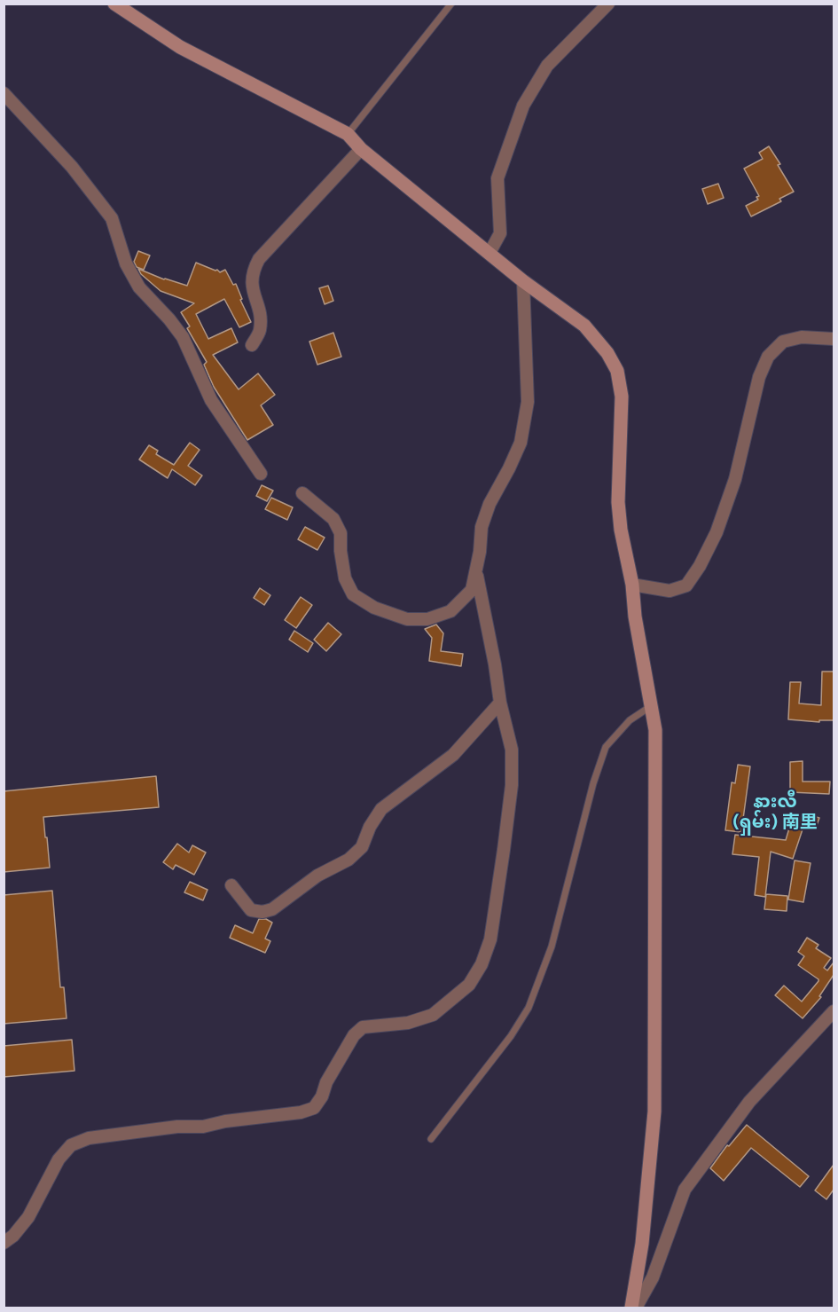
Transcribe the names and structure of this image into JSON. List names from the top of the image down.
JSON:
{
  "districts": ["နားလီ (ရှမ်း) 南里"]
}
